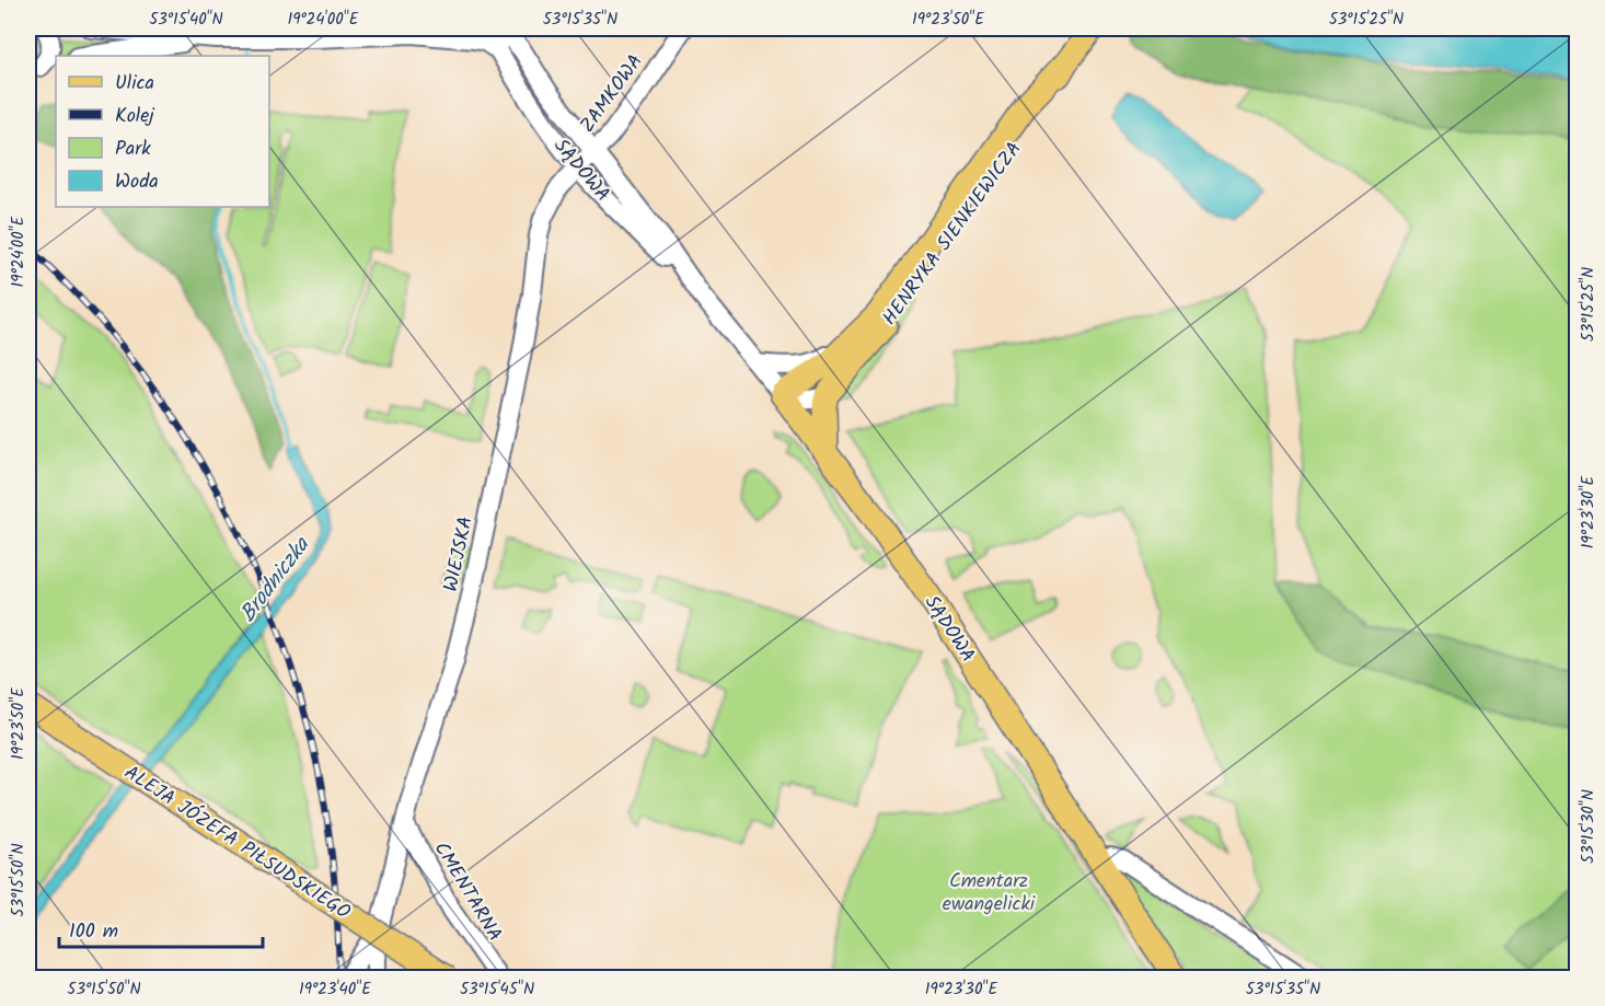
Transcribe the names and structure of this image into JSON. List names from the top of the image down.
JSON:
{
  "streets": {
    "main road": ["SĄDOWA", "HENRYKA SIENKIEWICZA", "ALEJA JÓZEFA PIŁSUDSKIEGO"],
    "street": ["ZAMKOWA", "WIEJSKA", "CMENTARNA"]
  },
  "crossings": [
    ["ZAMKOWA", "SĄDOWA"],
    ["ZAMKOWA", "WIEJSKA"],
    ["SĄDOWA", "HENRYKA SIENKIEWICZA"],
    ["SĄDOWA", "WIEJSKA"],
    ["WIEJSKA", "CMENTARNA"]
  ],
  "water": ["Brodniczka"],
  "parks": ["Cmentarz ewangelicki"],
  "legend": [
    "Ulica",
    "Kolej",
    "Park",
    "Woda"
  ],
  "scale_bar": "100 m",
  "coordinates": [
    "53°15'40\"N",
    "19°24'00\"E",
    "53°15'35\"N",
    "19°23'50\"E",
    "53°15'25\"N",
    "19°23'30\"E",
    "53°15'30\"N",
    "53°15'50\"N",
    "19°23'40\"E",
    "53°15'45\"N"
  ]
}
